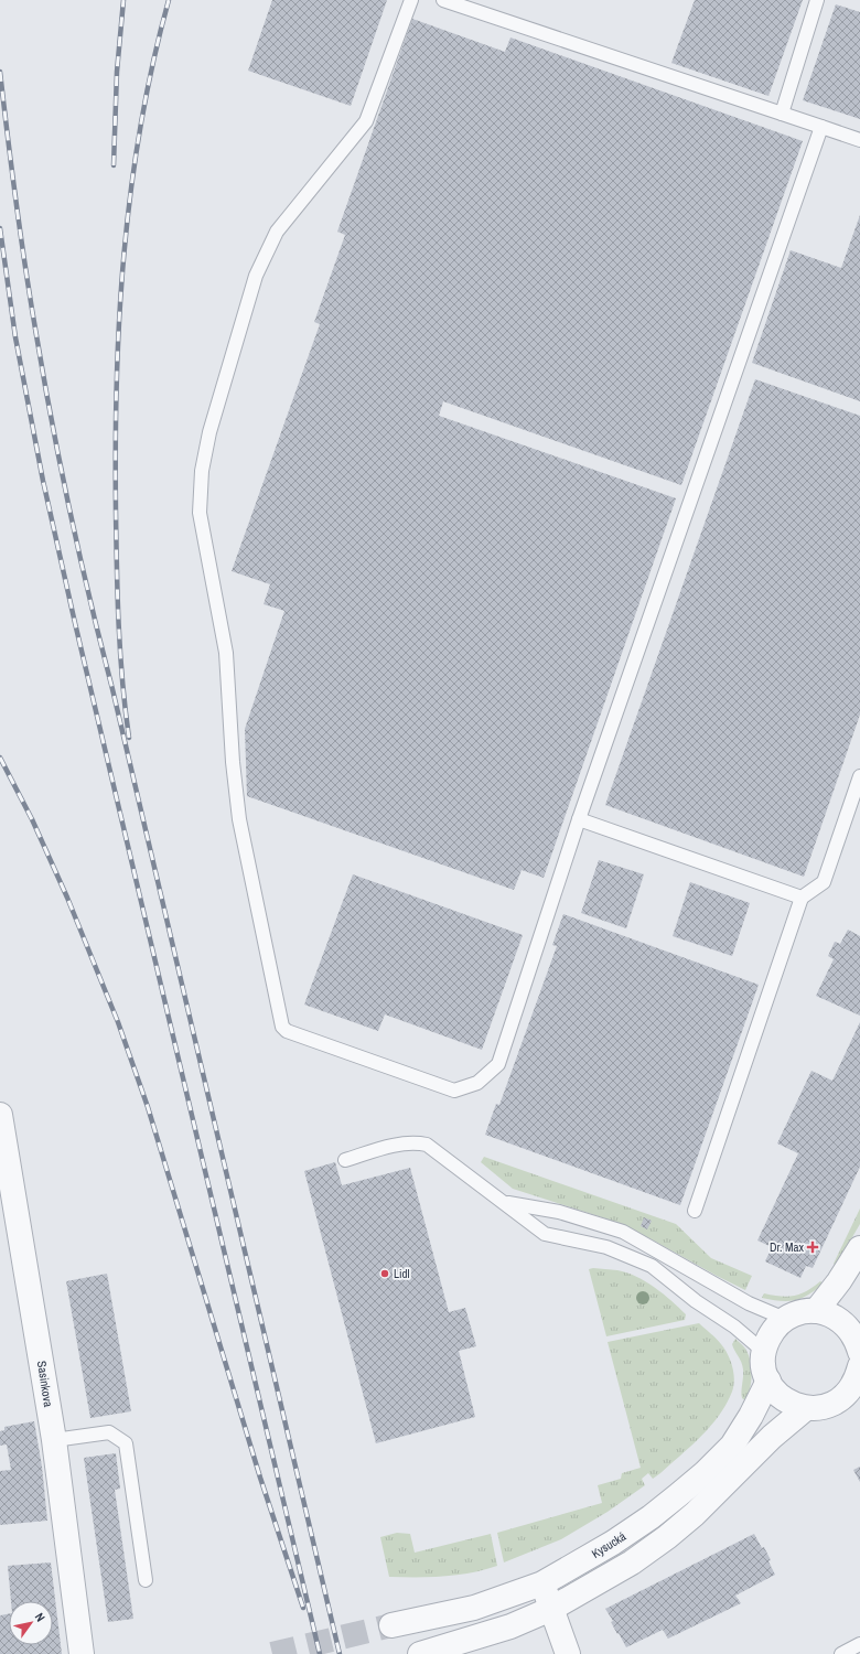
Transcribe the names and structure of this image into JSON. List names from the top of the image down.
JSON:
{
  "streets": {
    "street": ["Sasinkova", "Kysucká"]
  },
  "places": {
    "health": ["Dr. Max"],
    "other": ["Lidl"]
  },
  "north": "top right"
}
